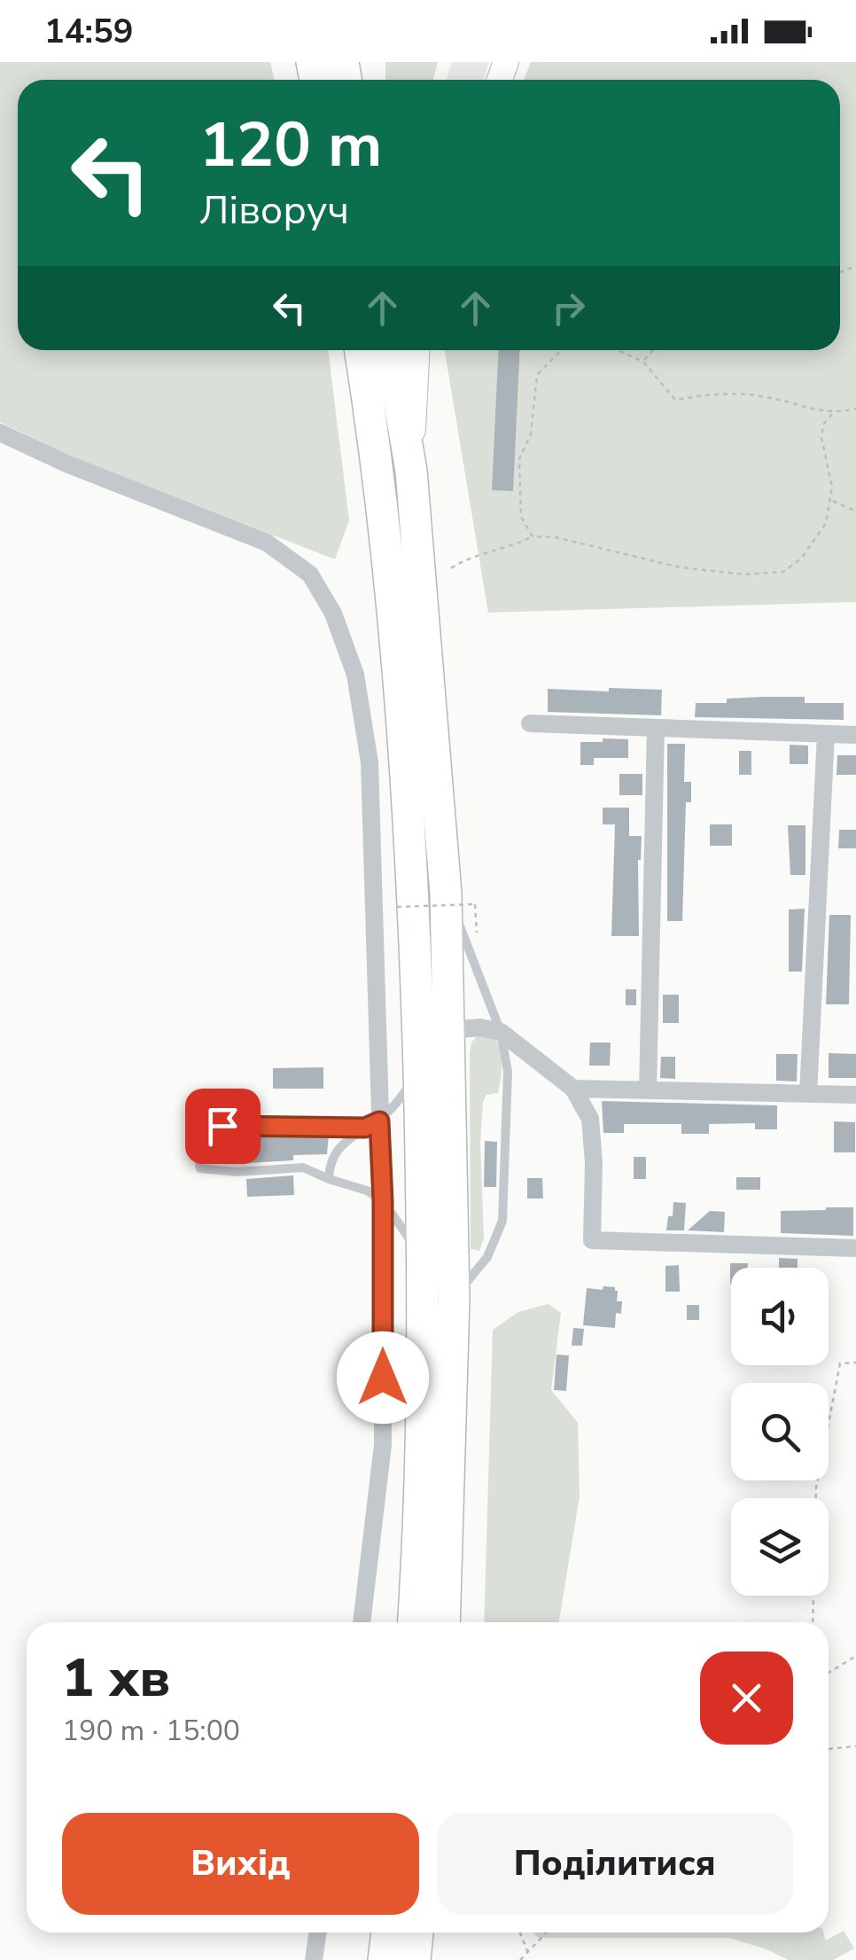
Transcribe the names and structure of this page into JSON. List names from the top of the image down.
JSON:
{
  "page": {
    "status": "14:59",
    "turn": ["120 m", "Ліворуч"],
    "heading": ["1 хв", "190 m · 15:00"],
    "buttons": ["Вихід", "Поділитися"]
  }
}
